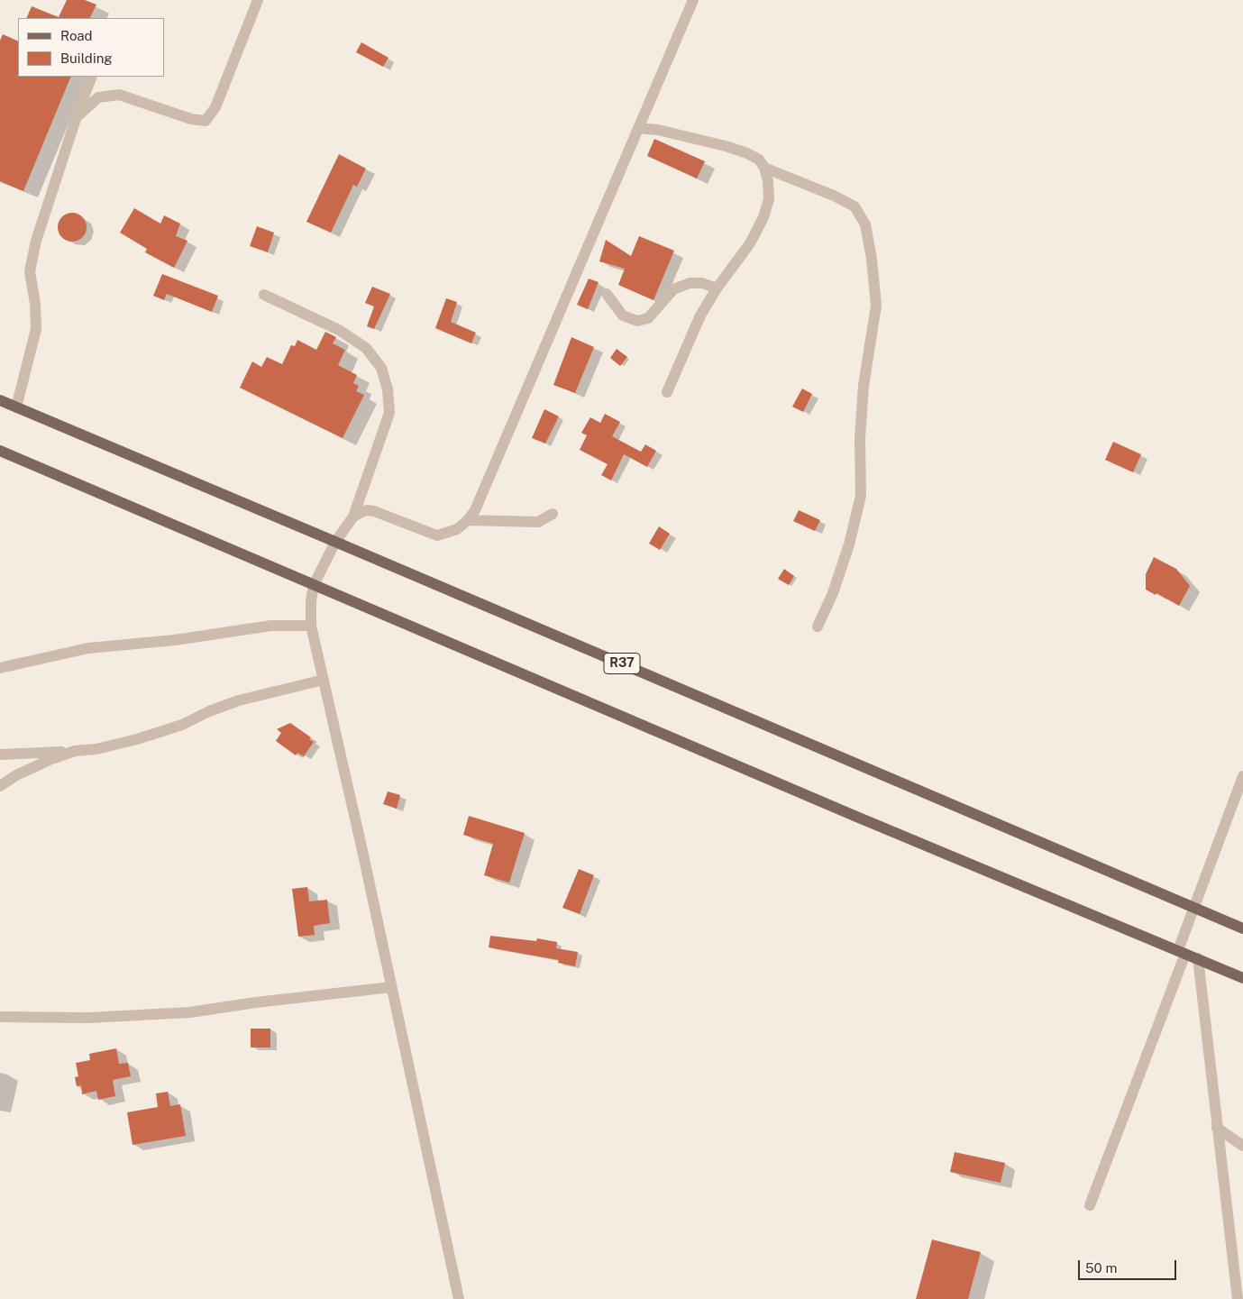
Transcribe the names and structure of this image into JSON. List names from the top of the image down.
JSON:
{
  "streets": {
    "main road": ["R37"]
  },
  "legend": ["Road", "Building"],
  "scale_bar": "50 m"
}
